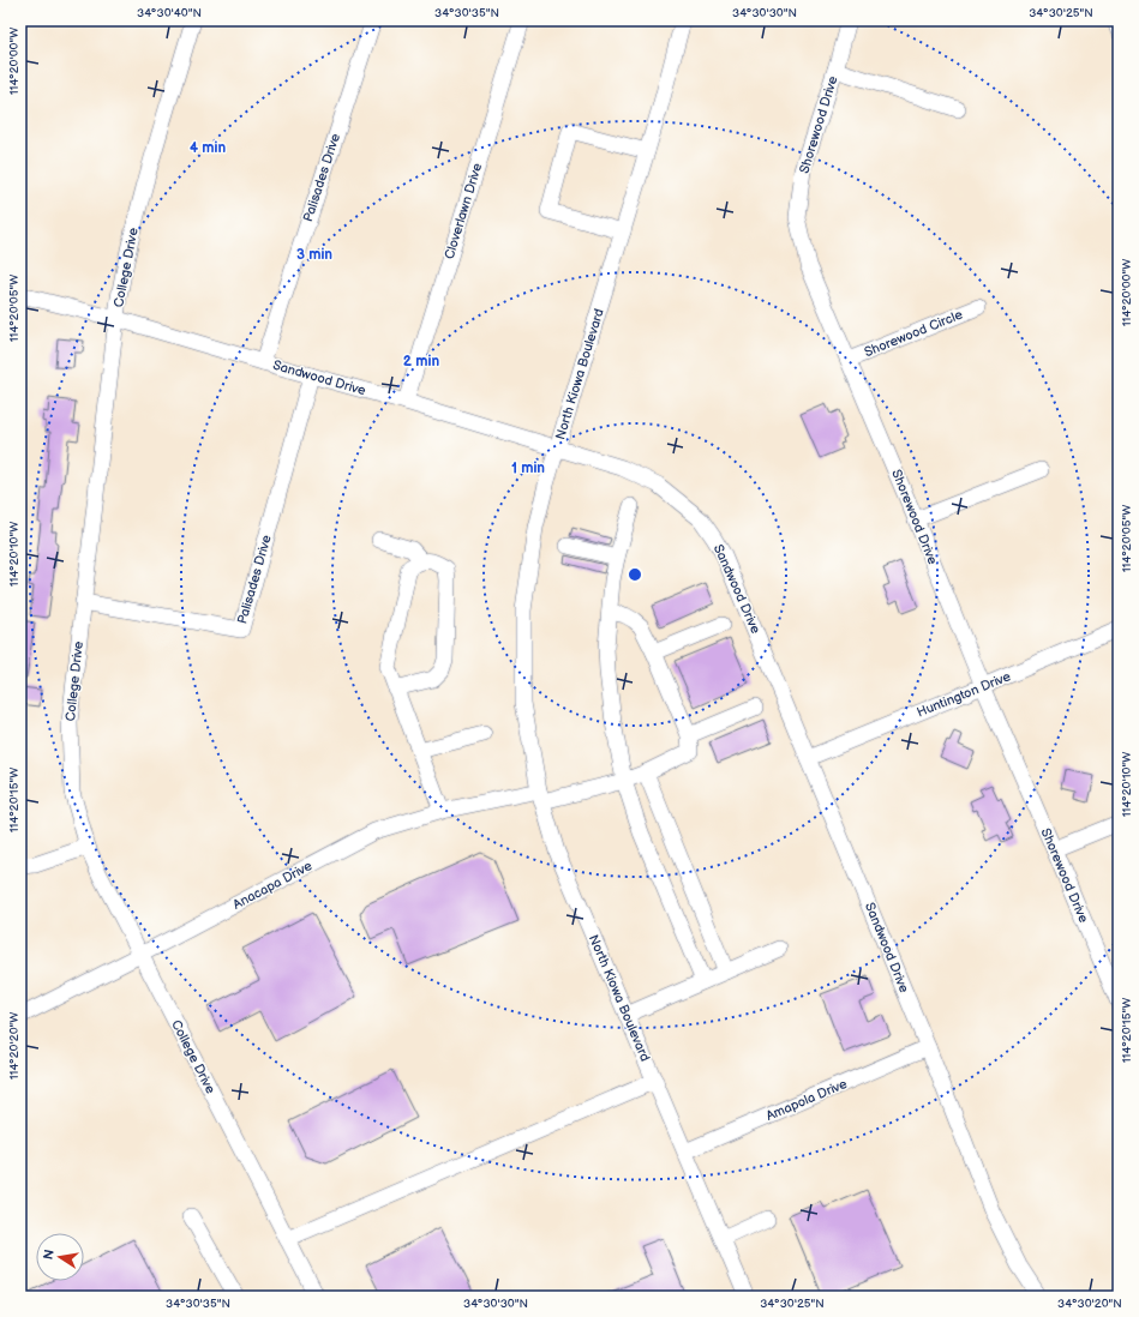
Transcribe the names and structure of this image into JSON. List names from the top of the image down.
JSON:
{
  "streets": {
    "street": [
      "Shorewood Drive",
      "Palisades Drive",
      "Cloverlawn Drive",
      "College Drive",
      "Shorewood Circle",
      "North Kiowa Boulevard",
      "Sandwood Drive",
      "Huntington Drive",
      "Anacapa Drive",
      "Amapola Drive"
    ]
  },
  "crossings": [
    ["Shorewood Drive", "Shorewood Circle"],
    ["Shorewood Drive", "Huntington Drive"],
    ["Palisades Drive", "College Drive"],
    ["Palisades Drive", "Sandwood Drive"],
    ["Cloverlawn Drive", "Sandwood Drive"],
    ["College Drive", "Sandwood Drive"],
    ["College Drive", "Anacapa Drive"],
    ["North Kiowa Boulevard", "Sandwood Drive"],
    ["North Kiowa Boulevard", "Anacapa Drive"],
    ["North Kiowa Boulevard", "Amapola Drive"],
    ["Sandwood Drive", "Huntington Drive"],
    ["Sandwood Drive", "Amapola Drive"]
  ],
  "north": "left",
  "coordinates": [
    "34°30'40\"N",
    "34°30'35\"N",
    "34°30'30\"N",
    "34°30'25\"N",
    "114°20'00\"W",
    "114°20'05\"W",
    "114°20'10\"W",
    "114°20'15\"W",
    "114°20'20\"W",
    "34°30'20\"N"
  ],
  "rings": [
    "4 min",
    "3 min",
    "2 min",
    "1 min"
  ]
}
